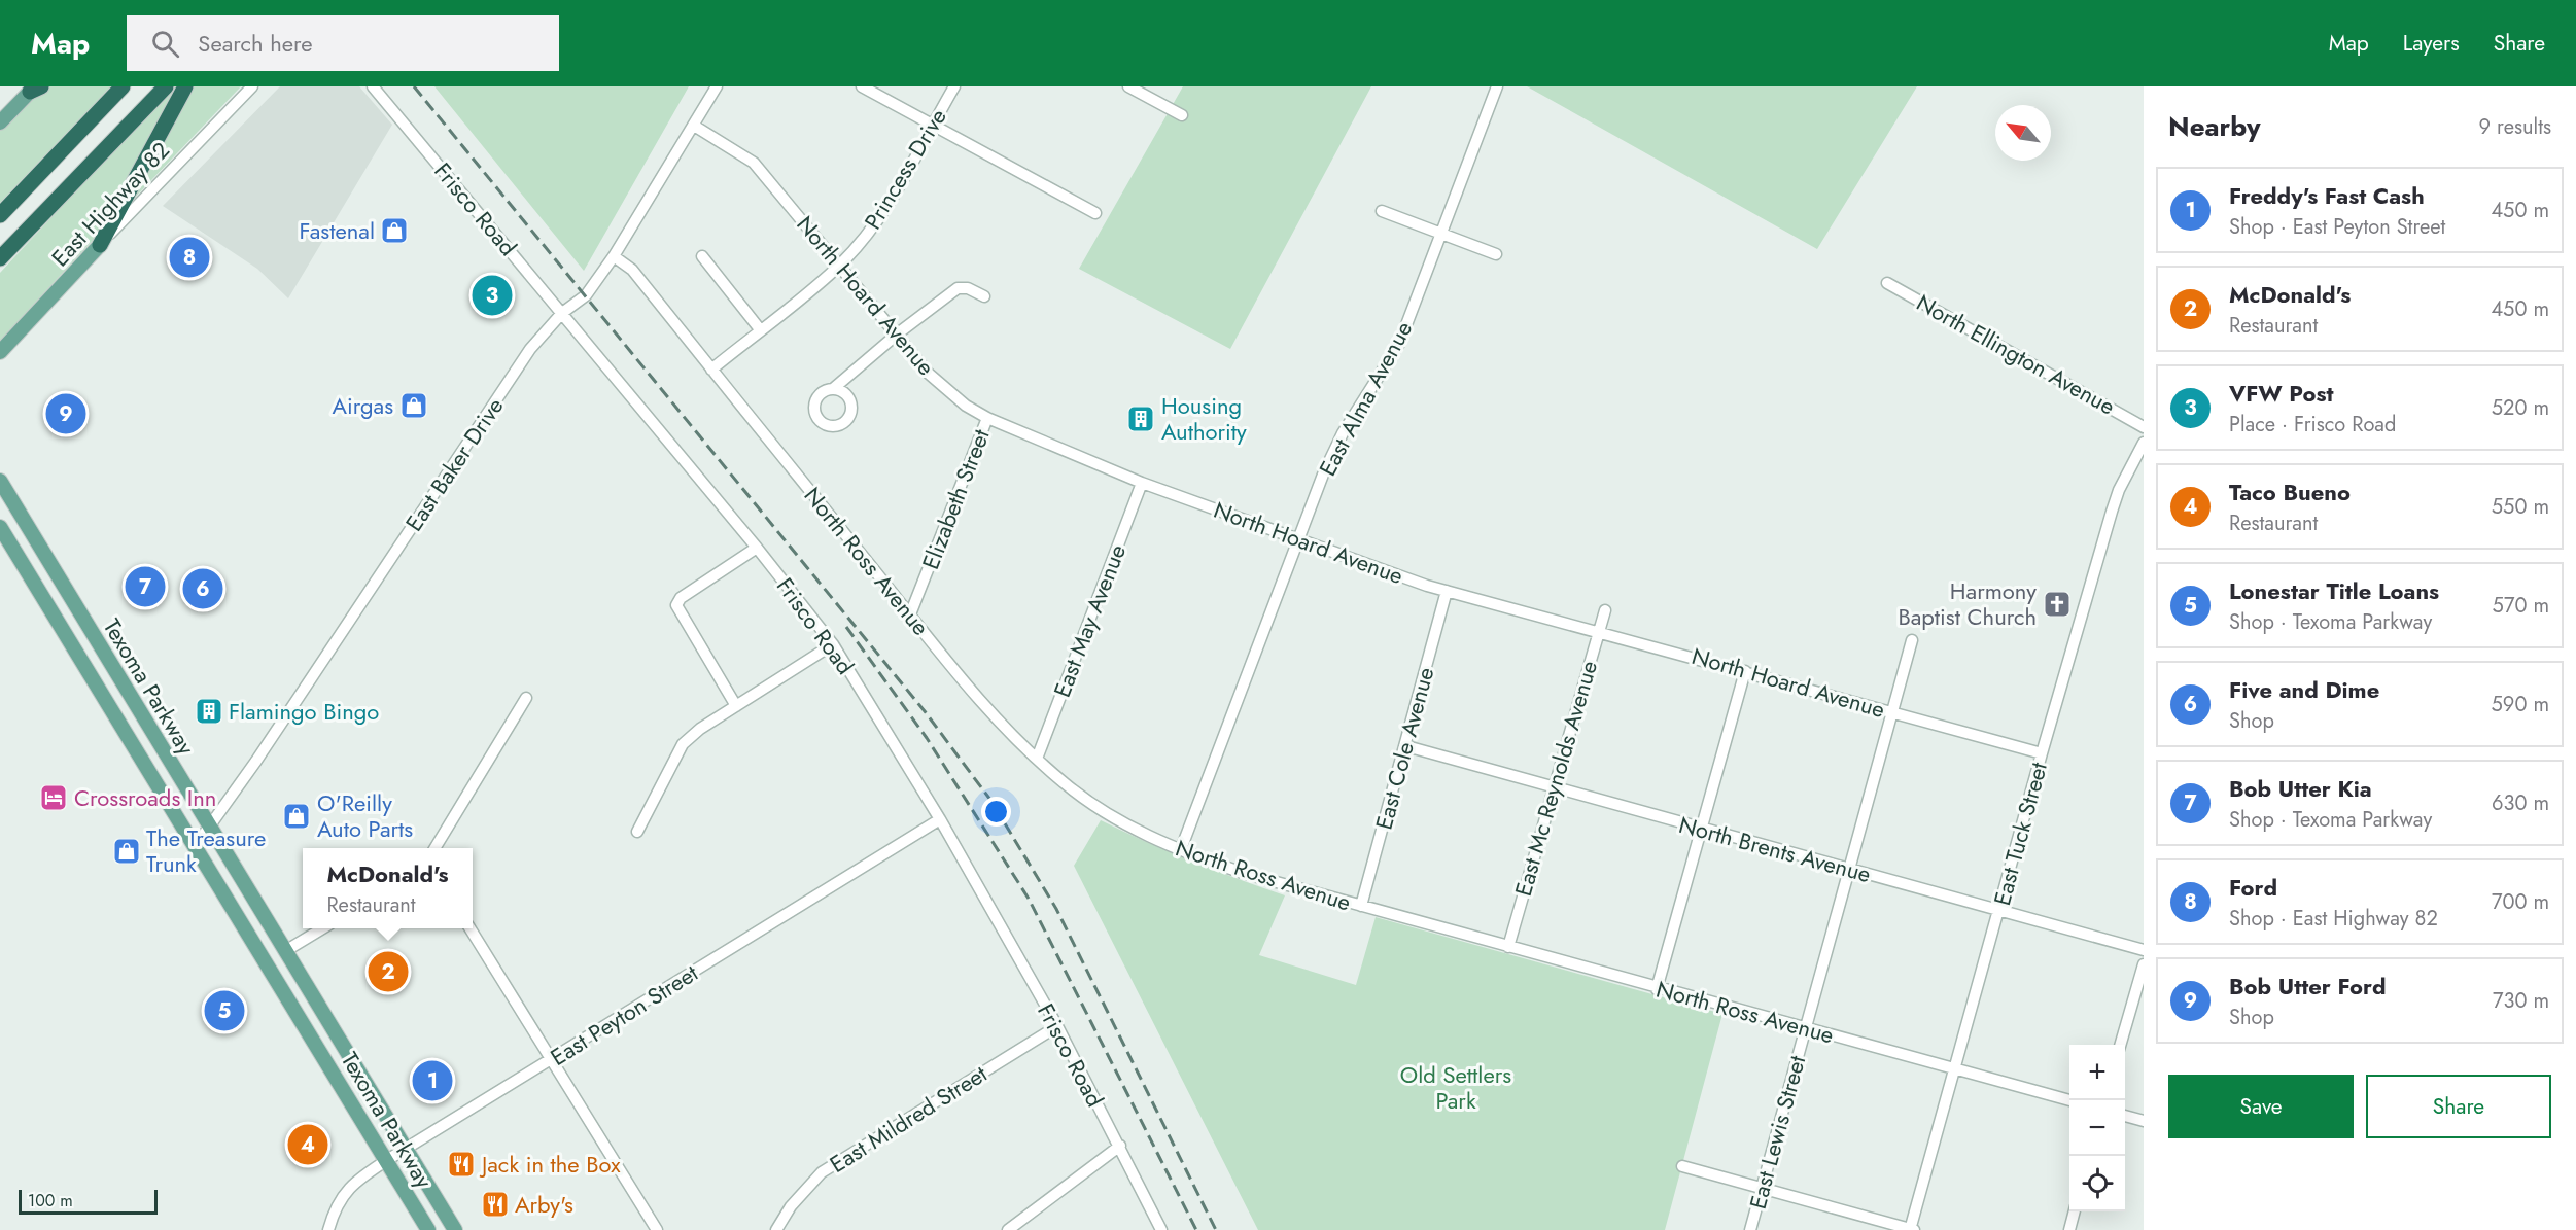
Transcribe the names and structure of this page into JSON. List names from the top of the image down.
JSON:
{
  "streets": {
    "main road": ["East Highway 82", "Texoma Parkway"],
    "street": [
      "Princess Drive",
      "Frisco Road",
      "North Hoard Avenue",
      "North Ellington Avenue",
      "East Alma Avenue",
      "East Baker Drive",
      "Elizabeth Street",
      "North Ross Avenue",
      "East May Avenue",
      "East Cole Avenue",
      "East Mc Reynolds Avenue",
      "East Tuck Street",
      "North Brents Avenue",
      "East Peyton Street",
      "East Mildred Street",
      "East Lewis Street"
    ]
  },
  "crossings": [
    ["Princess Drive", "North Hoard Avenue"],
    ["Princess Drive", "North Ross Avenue"],
    ["Frisco Road", "East Baker Drive"],
    ["Frisco Road", "East Peyton Street"],
    ["Frisco Road", "East Mildred Street"],
    ["North Hoard Avenue", "East Alma Avenue"],
    ["North Hoard Avenue", "East Baker Drive"],
    ["North Hoard Avenue", "Elizabeth Street"],
    ["North Hoard Avenue", "East May Avenue"],
    ["North Hoard Avenue", "East Cole Avenue"],
    ["North Hoard Avenue", "East Mc Reynolds Avenue"],
    ["North Hoard Avenue", "East Tuck Street"],
    ["North Hoard Avenue", "East Lewis Street"],
    ["East Alma Avenue", "North Ross Avenue"],
    ["East Baker Drive", "North Ross Avenue"],
    ["East Baker Drive", "Texoma Parkway"],
    ["Elizabeth Street", "North Ross Avenue"],
    ["North Ross Avenue", "East May Avenue"],
    ["North Ross Avenue", "East Cole Avenue"],
    ["North Ross Avenue", "East Mc Reynolds Avenue"],
    ["North Ross Avenue", "East Tuck Street"],
    ["North Ross Avenue", "East Lewis Street"],
    ["Texoma Parkway", "East Peyton Street"],
    ["East Cole Avenue", "North Brents Avenue"],
    ["East Mc Reynolds Avenue", "North Brents Avenue"],
    ["East Tuck Street", "North Brents Avenue"],
    ["North Brents Avenue", "East Lewis Street"]
  ],
  "parks": ["Old Settlers Park"],
  "places": {
    "shop": [
      "Fastenal",
      "Airgas",
      "O'Reilly Auto Parts",
      "The Treasure Trunk"
    ],
    "building": ["Housing Authority", "Flamingo Bingo"],
    "church": ["Harmony Baptist Church"],
    "hotel": ["Crossroads Inn"],
    "restaurant": ["Jack in the Box", "Arby's"]
  },
  "scale_bar": "100 m",
  "north": "top left",
  "page": {
    "header": "Map",
    "search": "Search here",
    "nav": ["Map", "Layers", "Share"],
    "heading": ["Nearby", "9 results"],
    "list": [
      {
        "mark": "1",
        "name": "Freddy's Fast Cash",
        "note": "Shop · East Peyton Street",
        "value": "450 m"
      },
      {
        "mark": "2",
        "name": "McDonald's",
        "note": "Restaurant",
        "value": "450 m"
      },
      {
        "mark": "3",
        "name": "VFW Post",
        "note": "Place · Frisco Road",
        "value": "520 m"
      },
      {
        "mark": "4",
        "name": "Taco Bueno",
        "note": "Restaurant",
        "value": "550 m"
      },
      {
        "mark": "5",
        "name": "Lonestar Title Loans",
        "note": "Shop · Texoma Parkway",
        "value": "570 m"
      },
      {
        "mark": "6",
        "name": "Five and Dime",
        "note": "Shop",
        "value": "590 m"
      },
      {
        "mark": "7",
        "name": "Bob Utter Kia",
        "note": "Shop · Texoma Parkway",
        "value": "630 m"
      },
      {
        "mark": "8",
        "name": "Ford",
        "note": "Shop · East Highway 82",
        "value": "700 m"
      },
      {
        "mark": "9",
        "name": "Bob Utter Ford",
        "note": "Shop",
        "value": "730 m"
      }
    ],
    "pins": [
      "8",
      "3",
      "9",
      "7",
      "6",
      "2",
      "5",
      "1",
      "4"
    ],
    "popup": ["McDonald's", "Restaurant"],
    "map_buttons": ["+", "−"],
    "buttons": ["Save", "Share"],
    "scale": "100 m"
  }
}
